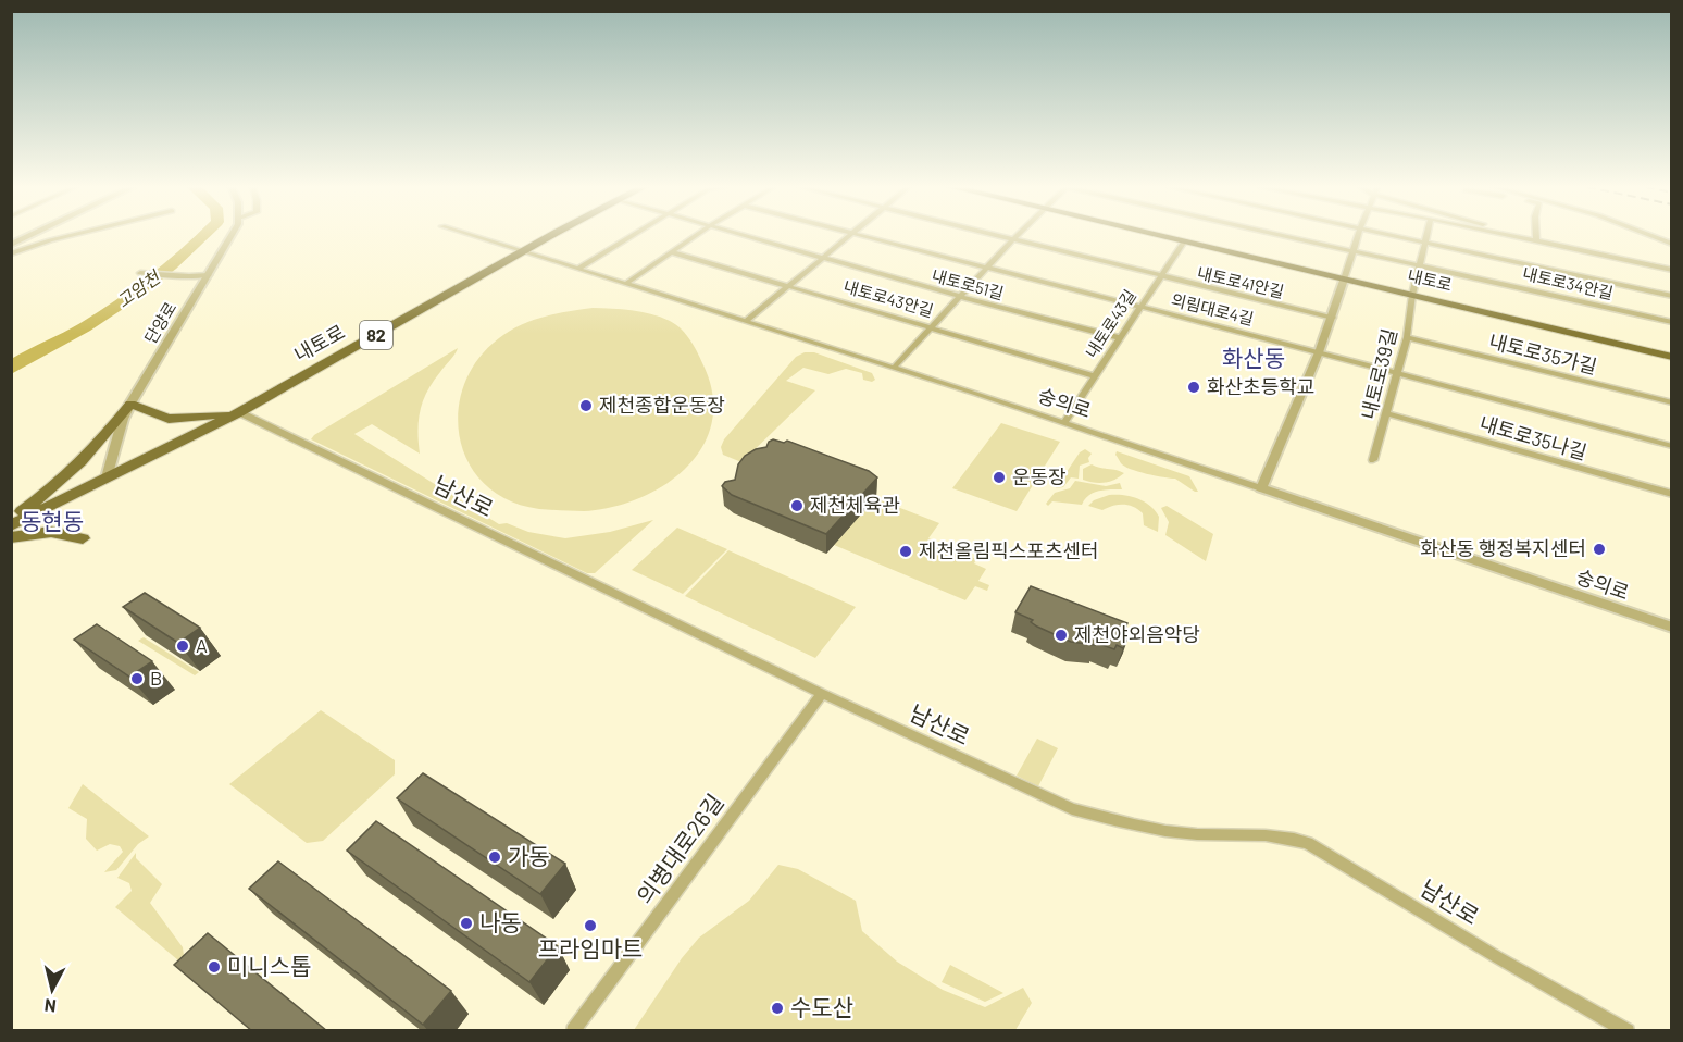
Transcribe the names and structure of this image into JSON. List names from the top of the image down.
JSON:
{
  "streets": {
    "main road": ["내토로", "82"],
    "street": [
      "내토로41안길",
      "내토로34안길",
      "내토로51길",
      "내토로43안길",
      "의림대로4길",
      "단양로",
      "내토로43길",
      "내토로35가길",
      "내토로39길",
      "숭의로",
      "내토로35나길",
      "남산로",
      "의병대로26길"
    ]
  },
  "crossings": [
    ["내토로", "단양로"],
    ["내토로", "내토로43길"],
    ["내토로", "내토로39길"],
    ["내토로", "숭의로"],
    ["내토로", "남산로"],
    ["내토로41안길", "내토로43길"],
    ["내토로34안길", "내토로39길"],
    ["내토로51길", "내토로43길"],
    ["내토로43안길", "내토로43길"],
    ["의림대로4길", "내토로43길"],
    ["의림대로4길", "내토로39길"],
    ["내토로43길", "숭의로"],
    ["내토로35가길", "내토로39길"],
    ["내토로39길", "내토로35나길"],
    ["남산로", "의병대로26길"]
  ],
  "districts": ["화산동", "동현동"],
  "water": ["고암천"],
  "places": [
    "화산초등학교",
    "제천종합운동장",
    "운동장",
    "제천체육관",
    "화산동 행정복지센터",
    "제천올림픽스포츠센터",
    "제천야외음악당",
    "A",
    "B",
    "가동",
    "나동",
    "프라임마트",
    "미니스톱",
    "수도산"
  ],
  "north": "bottom"
}
